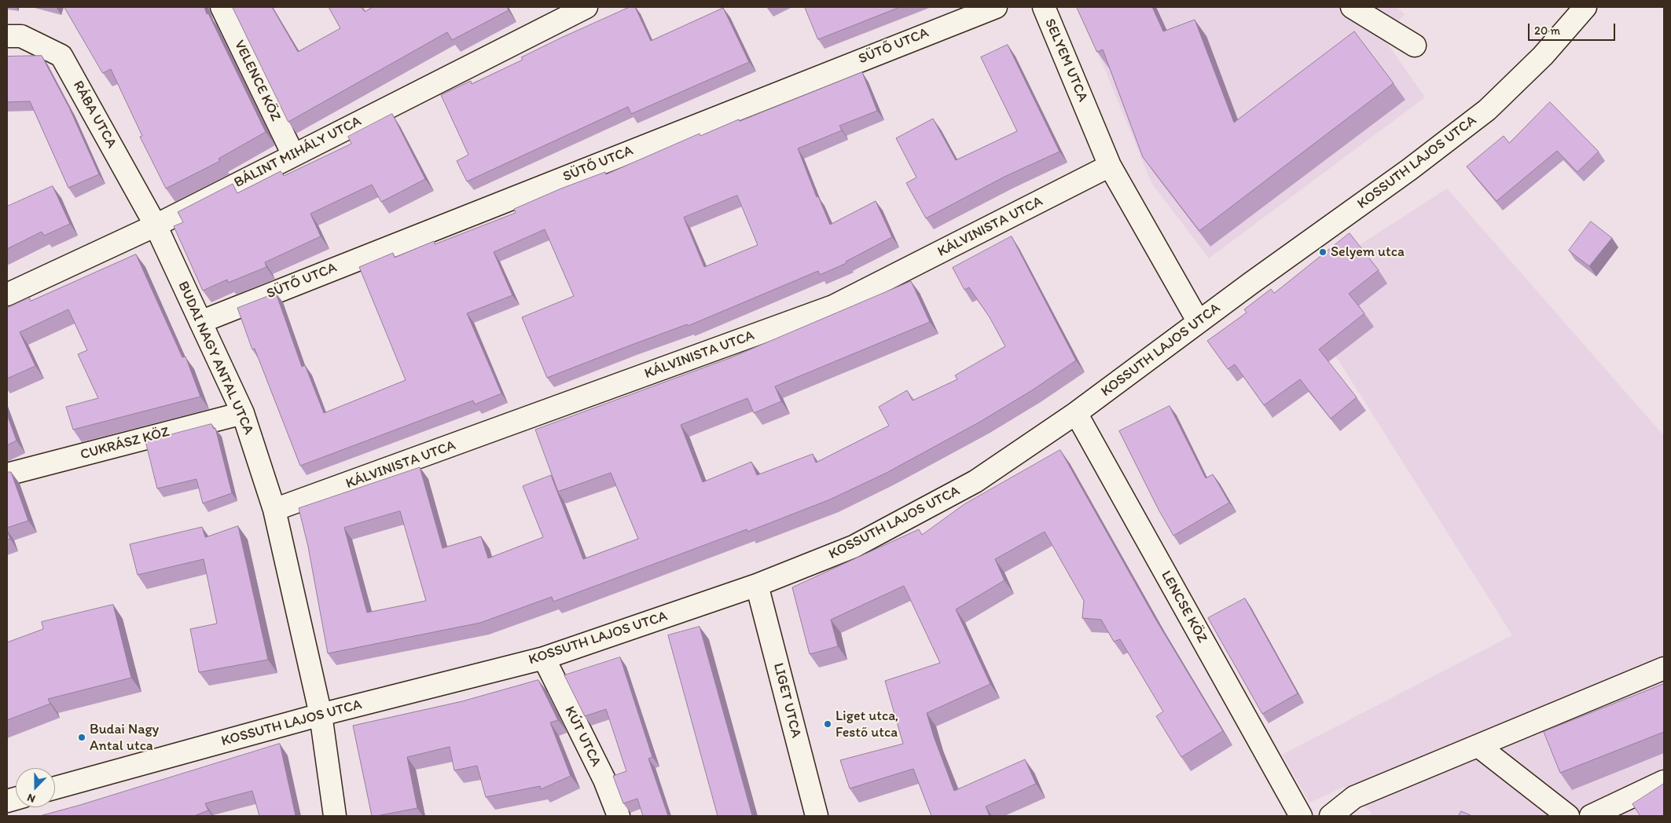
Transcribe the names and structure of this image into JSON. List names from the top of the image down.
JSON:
{
  "streets": {
    "street": [
      "SÜTŐ UTCA",
      "SELYEM UTCA",
      "VELENCE KÖZ",
      "RÁBA UTCA",
      "BÁLINT MIHÁLY UTCA",
      "KOSSUTH LAJOS UTCA",
      "KÁLVINISTA UTCA",
      "BUDAI NAGY ANTAL UTCA",
      "CUKRÁSZ KÖZ",
      "LENCSE KÖZ",
      "LIGET UTCA",
      "KÚT UTCA"
    ]
  },
  "crossings": [
    ["SÜTŐ UTCA", "BUDAI NAGY ANTAL UTCA"],
    ["SELYEM UTCA", "KOSSUTH LAJOS UTCA"],
    ["SELYEM UTCA", "KÁLVINISTA UTCA"],
    ["VELENCE KÖZ", "BÁLINT MIHÁLY UTCA"],
    ["RÁBA UTCA", "BÁLINT MIHÁLY UTCA"],
    ["RÁBA UTCA", "BUDAI NAGY ANTAL UTCA"],
    ["BÁLINT MIHÁLY UTCA", "BUDAI NAGY ANTAL UTCA"],
    ["KOSSUTH LAJOS UTCA", "BUDAI NAGY ANTAL UTCA"],
    ["KOSSUTH LAJOS UTCA", "LENCSE KÖZ"],
    ["KOSSUTH LAJOS UTCA", "LIGET UTCA"],
    ["KOSSUTH LAJOS UTCA", "KÚT UTCA"],
    ["KÁLVINISTA UTCA", "BUDAI NAGY ANTAL UTCA"],
    ["BUDAI NAGY ANTAL UTCA", "CUKRÁSZ KÖZ"]
  ],
  "places": ["Selyem utca", "Liget utca, Festő utca", "Budai Nagy Antal utca"],
  "scale_bar": "20 m",
  "north": "bottom"
}
